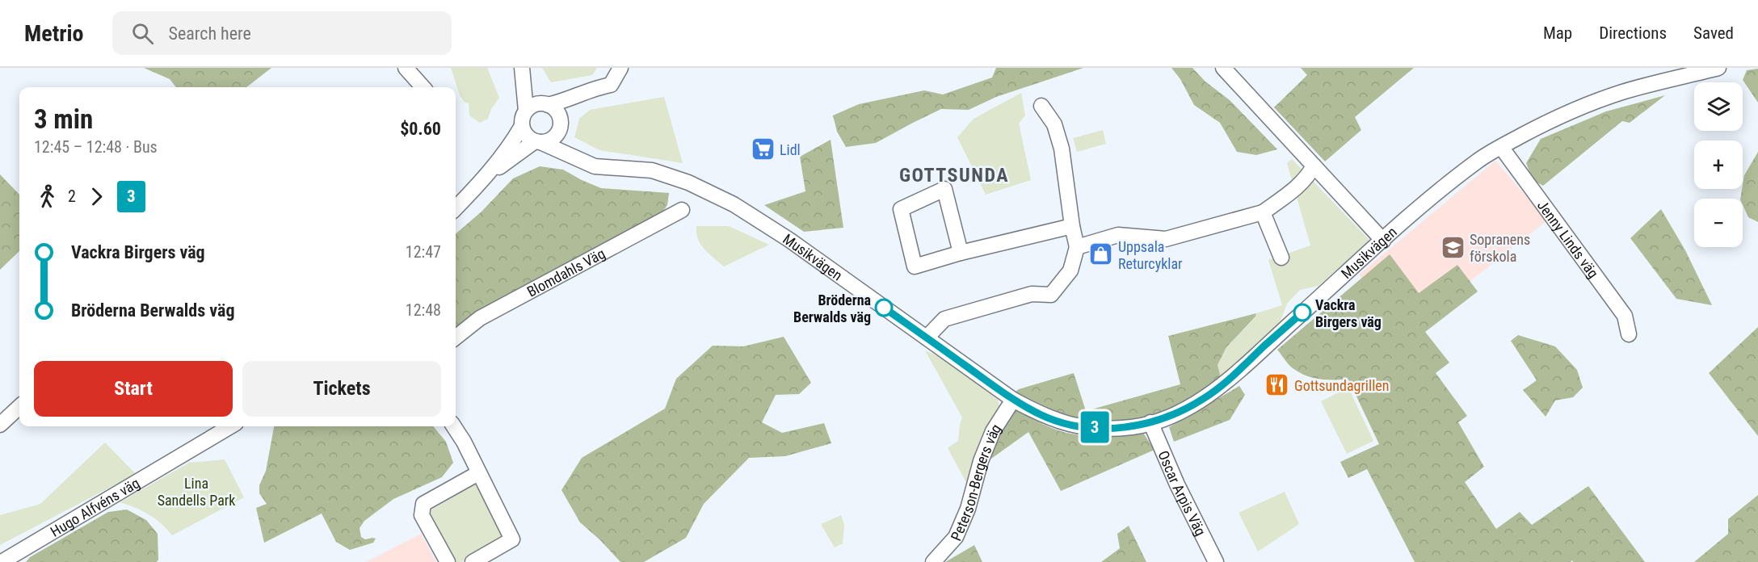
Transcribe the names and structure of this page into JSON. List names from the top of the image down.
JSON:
{
  "streets": {
    "street": [
      "Jenny Linds väg",
      "Musikvägen",
      "Blomdahls Väg",
      "Peterson-Bergers väg",
      "Oscar Arpis Väg",
      "Hugo Alfvéns väg"
    ]
  },
  "crossings": [
    ["Jenny Linds väg", "Musikvägen"],
    ["Musikvägen", "Peterson-Bergers väg"],
    ["Musikvägen", "Oscar Arpis Väg"]
  ],
  "districts": ["GOTTSUNDA"],
  "parks": ["Lina Sandells Park"],
  "places": {
    "supermarket": ["Lidl"],
    "school or university": ["Sopranens förskola"],
    "shop": ["Uppsala Returcyklar"],
    "other": ["Bröderna Berwalds väg", "Vackra Birgers väg"],
    "restaurant": ["Gottsundagrillen"]
  },
  "lines": ["bus line 3"],
  "page": {
    "header": "Metrio",
    "search": "Search here",
    "nav": ["Map", "Directions", "Saved"],
    "on_map": "3",
    "map_buttons": ["+", "−"],
    "heading": ["3 min", "12:45 – 12:48 · Bus", "$0.60"],
    "legs": ["2", "3"],
    "list": [
      {
        "name": "Vackra Birgers väg",
        "value": "12:47"
      },
      {
        "name": "Bröderna Berwalds väg",
        "value": "12:48"
      }
    ],
    "buttons": ["Start", "Tickets"]
  }
}
